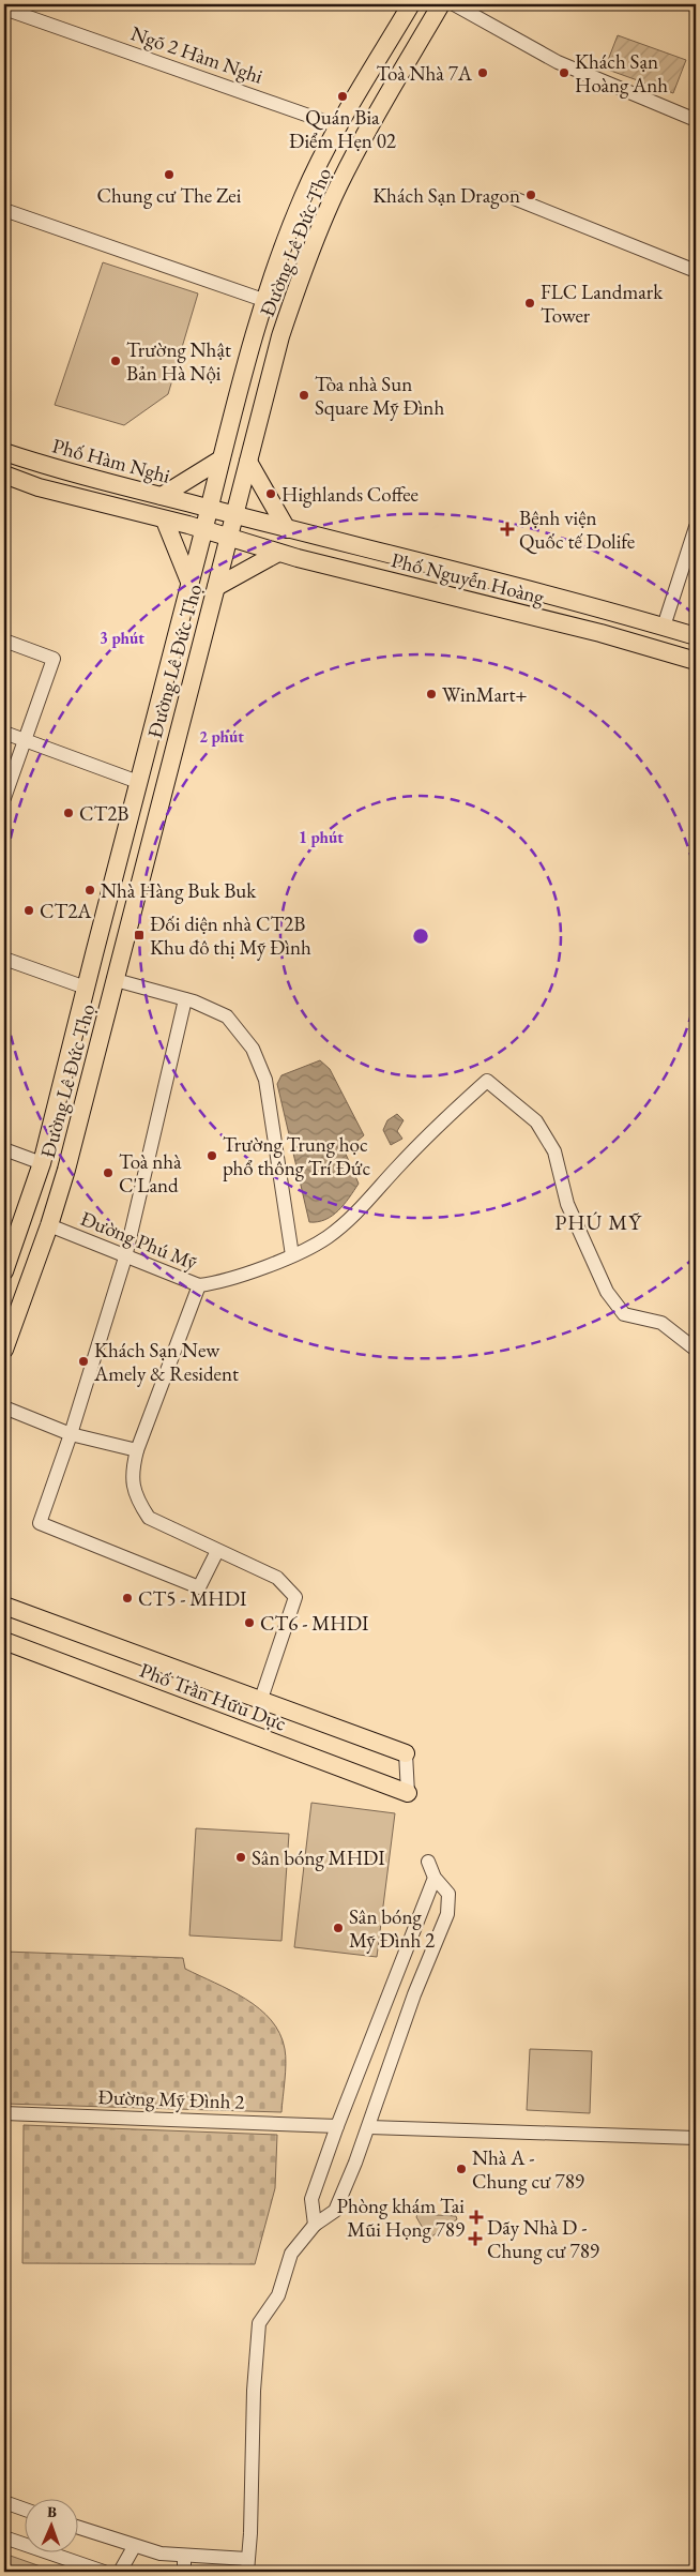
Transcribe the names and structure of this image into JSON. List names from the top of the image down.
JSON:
{
  "streets": {
    "main road": [
      "Đường Lê Đức Thọ",
      "Phố Hàm Nghi",
      "Phố Nguyễn Hoàng",
      "Phố Trần Hữu Dực"
    ],
    "street": ["Ngõ 2 Hàm Nghi", "Đường Phú Mỹ", "Đường Mỹ Đình 2"]
  },
  "crossings": [
    ["Ngõ 2 Hàm Nghi", "Đường Lê Đức Thọ"],
    ["Đường Lê Đức Thọ", "Phố Hàm Nghi"],
    ["Đường Lê Đức Thọ", "Phố Nguyễn Hoàng"],
    ["Đường Lê Đức Thọ", "Đường Phú Mỹ"],
    ["Phố Hàm Nghi", "Phố Nguyễn Hoàng"]
  ],
  "districts": ["PHÚ MỸ"],
  "places": {
    "other": [
      "Toà Nhà 7A",
      "Khách Sạn Hoàng Anh",
      "Quán Bia Điểm Hẹn 02",
      "Chung cư The Zei",
      "Khách Sạn Dragon",
      "FLC Landmark Tower",
      "Trường Nhật Bản Hà Nội",
      "Tòa nhà Sun Square Mỹ Đình",
      "Highlands Coffee",
      "WinMart+",
      "CT2B",
      "Nhà Hàng Buk Buk",
      "CT2A",
      "Trường Trung học phổ thông Trí Đức",
      "Toà nhà C'Land",
      "Khách Sạn New Amely & Resident",
      "CT5 - MHDI",
      "CT6 - MHDI",
      "Sân bóng MHDI",
      "Sân bóng Mỹ Đình 2",
      "Nhà A - Chung cư 789"
    ],
    "health": ["Bệnh viện Quốc tế Dolife", "Phòng khám Tai Mũi Họng 789", "Dãy Nhà D - Chung cư 789"],
    "transit": ["Đối diện nhà CT2B Khu đô thị Mỹ Đình"]
  },
  "north": "top",
  "rings": ["3 phút", "2 phút", "1 phút"]
}
